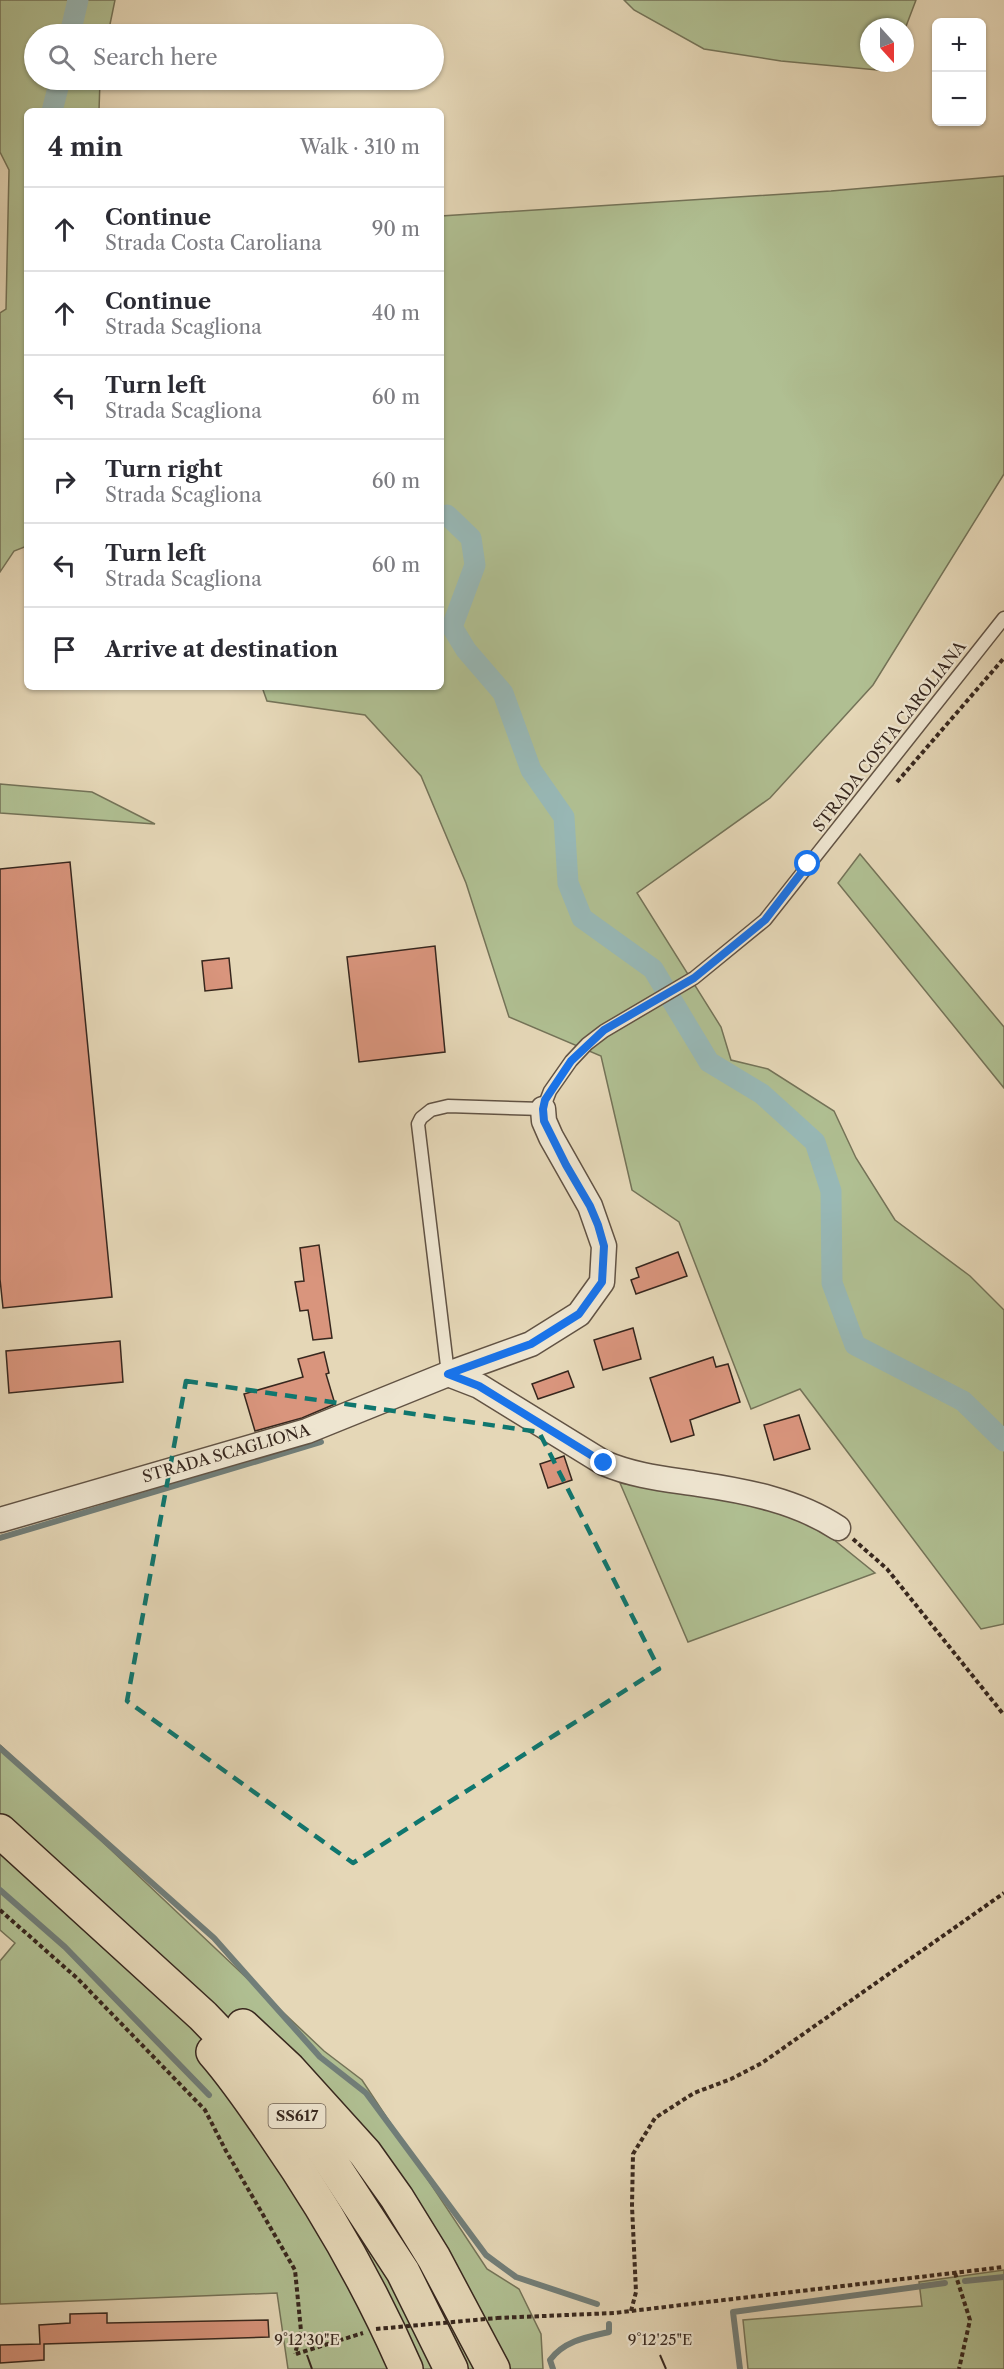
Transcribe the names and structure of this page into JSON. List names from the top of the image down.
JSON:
{
  "streets": {
    "main road": ["SS617"],
    "street": ["STRADA SCAGLIONA"],
    "lane": ["STRADA COSTA CAROLIANA"]
  },
  "crossings": [
    ["STRADA COSTA CAROLIANA", "STRADA SCAGLIONA"]
  ],
  "north": "bottom",
  "page": {
    "map_buttons": ["+", "−"],
    "search": "Search here",
    "heading": ["4 min", "Walk · 310 m"],
    "list": [
      ["Continue", "Strada Costa Caroliana", "90 m"],
      ["Continue", "Strada Scagliona", "40 m"],
      ["Turn left", "Strada Scagliona", "60 m"],
      ["Turn right", "Strada Scagliona", "60 m"],
      ["Turn left", "Strada Scagliona", "60 m"],
      "Arrive at destination"
    ]
  },
  "coordinates": ["9°12'30\"E", "9°12'25\"E"]
}
